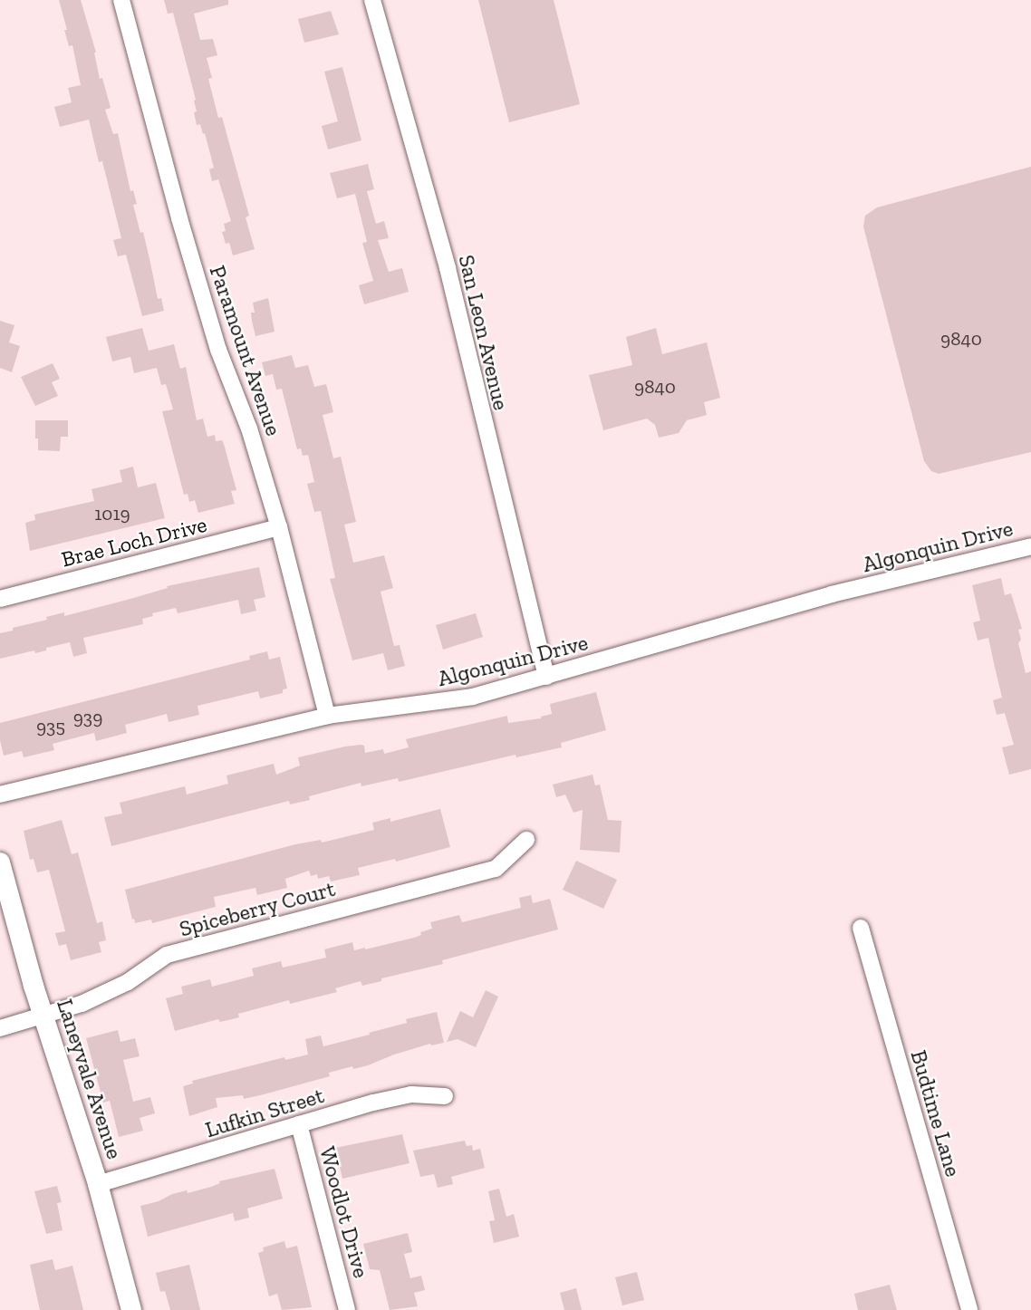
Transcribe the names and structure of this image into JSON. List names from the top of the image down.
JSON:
{
  "streets": {
    "street": [
      "San Leon Avenue",
      "Paramount Avenue",
      "Brae Loch Drive",
      "Algonquin Drive",
      "Spiceberry Court",
      "Laneyvale Avenue",
      "Lufkin Street",
      "Budtime Lane",
      "Woodlot Drive"
    ]
  },
  "crossings": [
    ["San Leon Avenue", "Algonquin Drive"],
    ["Paramount Avenue", "Brae Loch Drive"],
    ["Paramount Avenue", "Algonquin Drive"],
    ["Spiceberry Court", "Laneyvale Avenue"],
    ["Laneyvale Avenue", "Lufkin Street"],
    ["Lufkin Street", "Woodlot Drive"]
  ],
  "house_numbers": [
    "9840",
    "9840",
    "1019",
    "939",
    "935"
  ]
}
